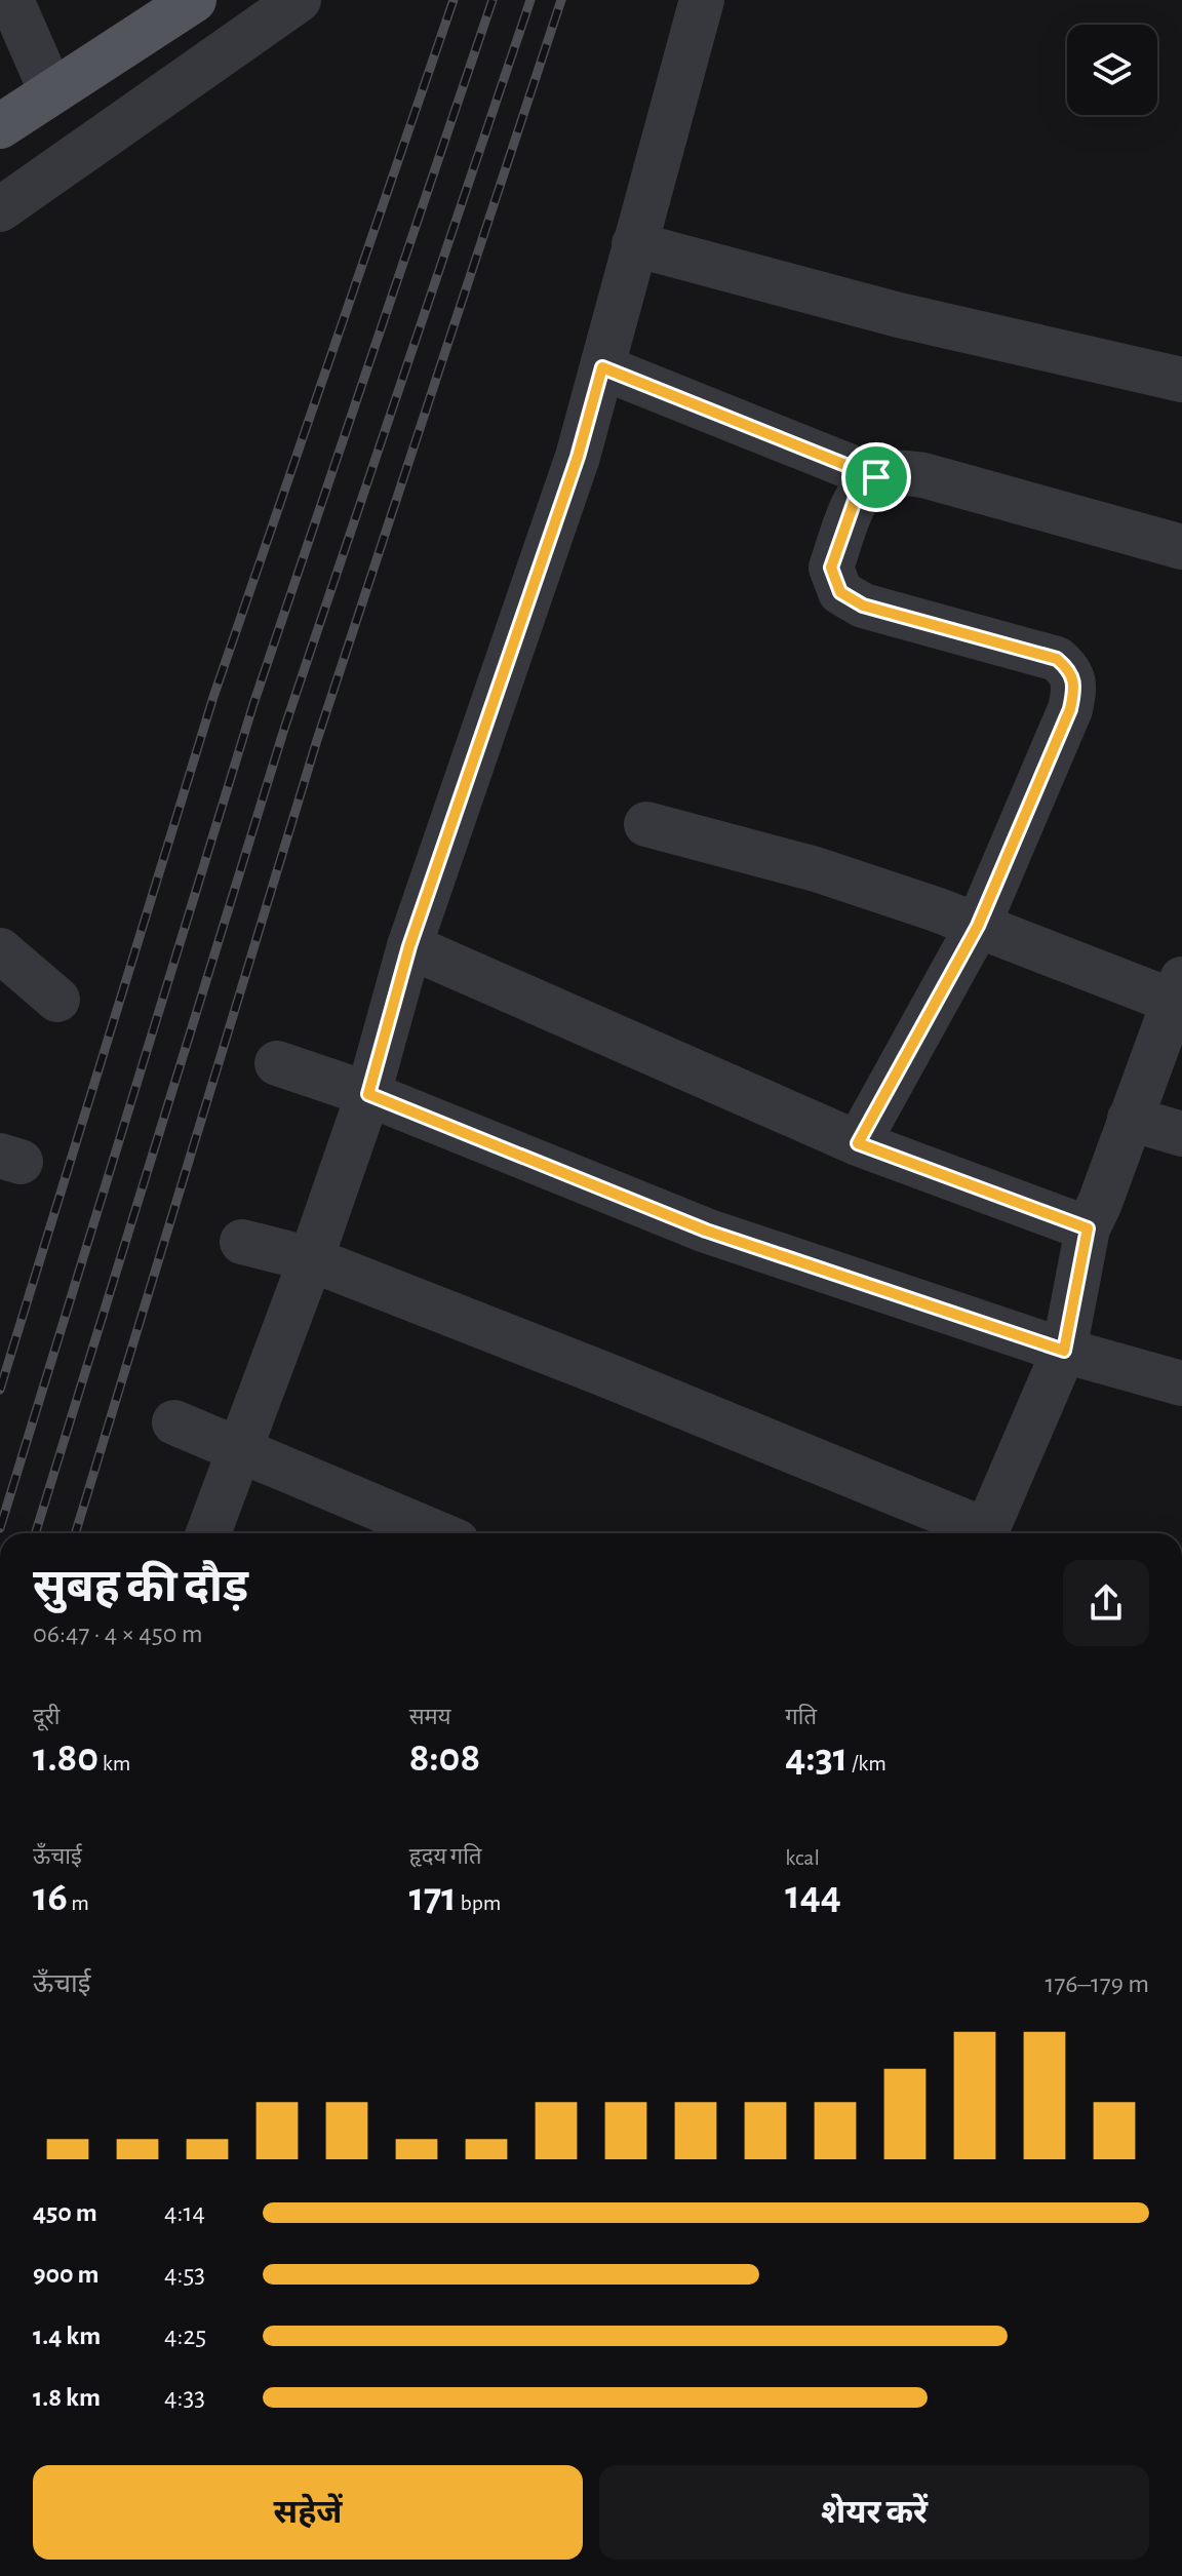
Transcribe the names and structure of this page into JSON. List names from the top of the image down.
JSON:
{
  "page": {
    "heading": ["सुबह की दौड़", "06:47 · 4 × 450 m"],
    "stats": [
      ["दूरी", "1.80 km"],
      ["समय", "8:08"],
      ["गति", "4:31 /km"],
      ["ऊँचाई", "16 m"],
      ["हृदय गति", "171 bpm"],
      ["kcal", "144"]
    ],
    "chart": ["ऊँचाई", "176–179 m"],
    "list": [
      {
        "name": "450 m",
        "note": "4:14"
      },
      {
        "name": "900 m",
        "note": "4:53"
      },
      {
        "name": "1.4 km",
        "note": "4:25"
      },
      {
        "name": "1.8 km",
        "note": "4:33"
      }
    ],
    "buttons": ["सहेजें", "शेयर करें"]
  }
}
